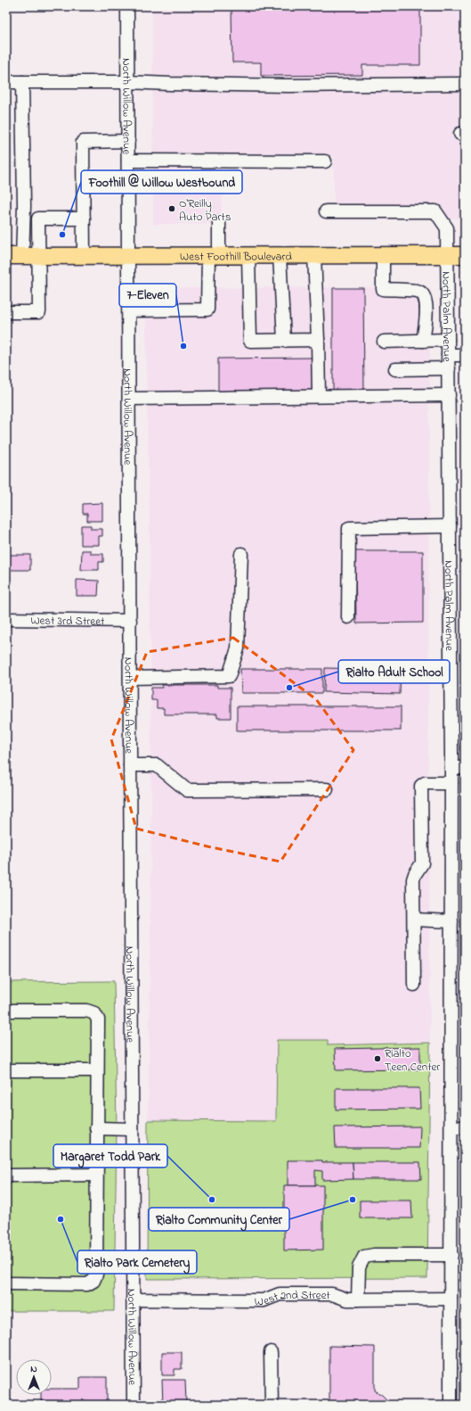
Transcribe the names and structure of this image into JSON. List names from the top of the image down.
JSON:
{
  "streets": {
    "main road": ["West Foothill Boulevard"],
    "street": [
      "North Willow Avenue",
      "North Palm Avenue",
      "West 3rd Street",
      "West 2nd Street"
    ]
  },
  "crossings": [
    ["North Willow Avenue", "West Foothill Boulevard"],
    ["North Willow Avenue", "West 3rd Street"],
    ["North Willow Avenue", "West 2nd Street"],
    ["West Foothill Boulevard", "North Palm Avenue"],
    ["North Palm Avenue", "West 2nd Street"]
  ],
  "places": [
    "O'Reilly Auto Parts",
    "Foothill @ Willow Westbound",
    "7-Eleven",
    "Rialto Adult School",
    "Rialto Teen Center",
    "Margaret Todd Park",
    "Rialto Community Center",
    "Rialto Park Cemetery"
  ],
  "north": "top"
}
